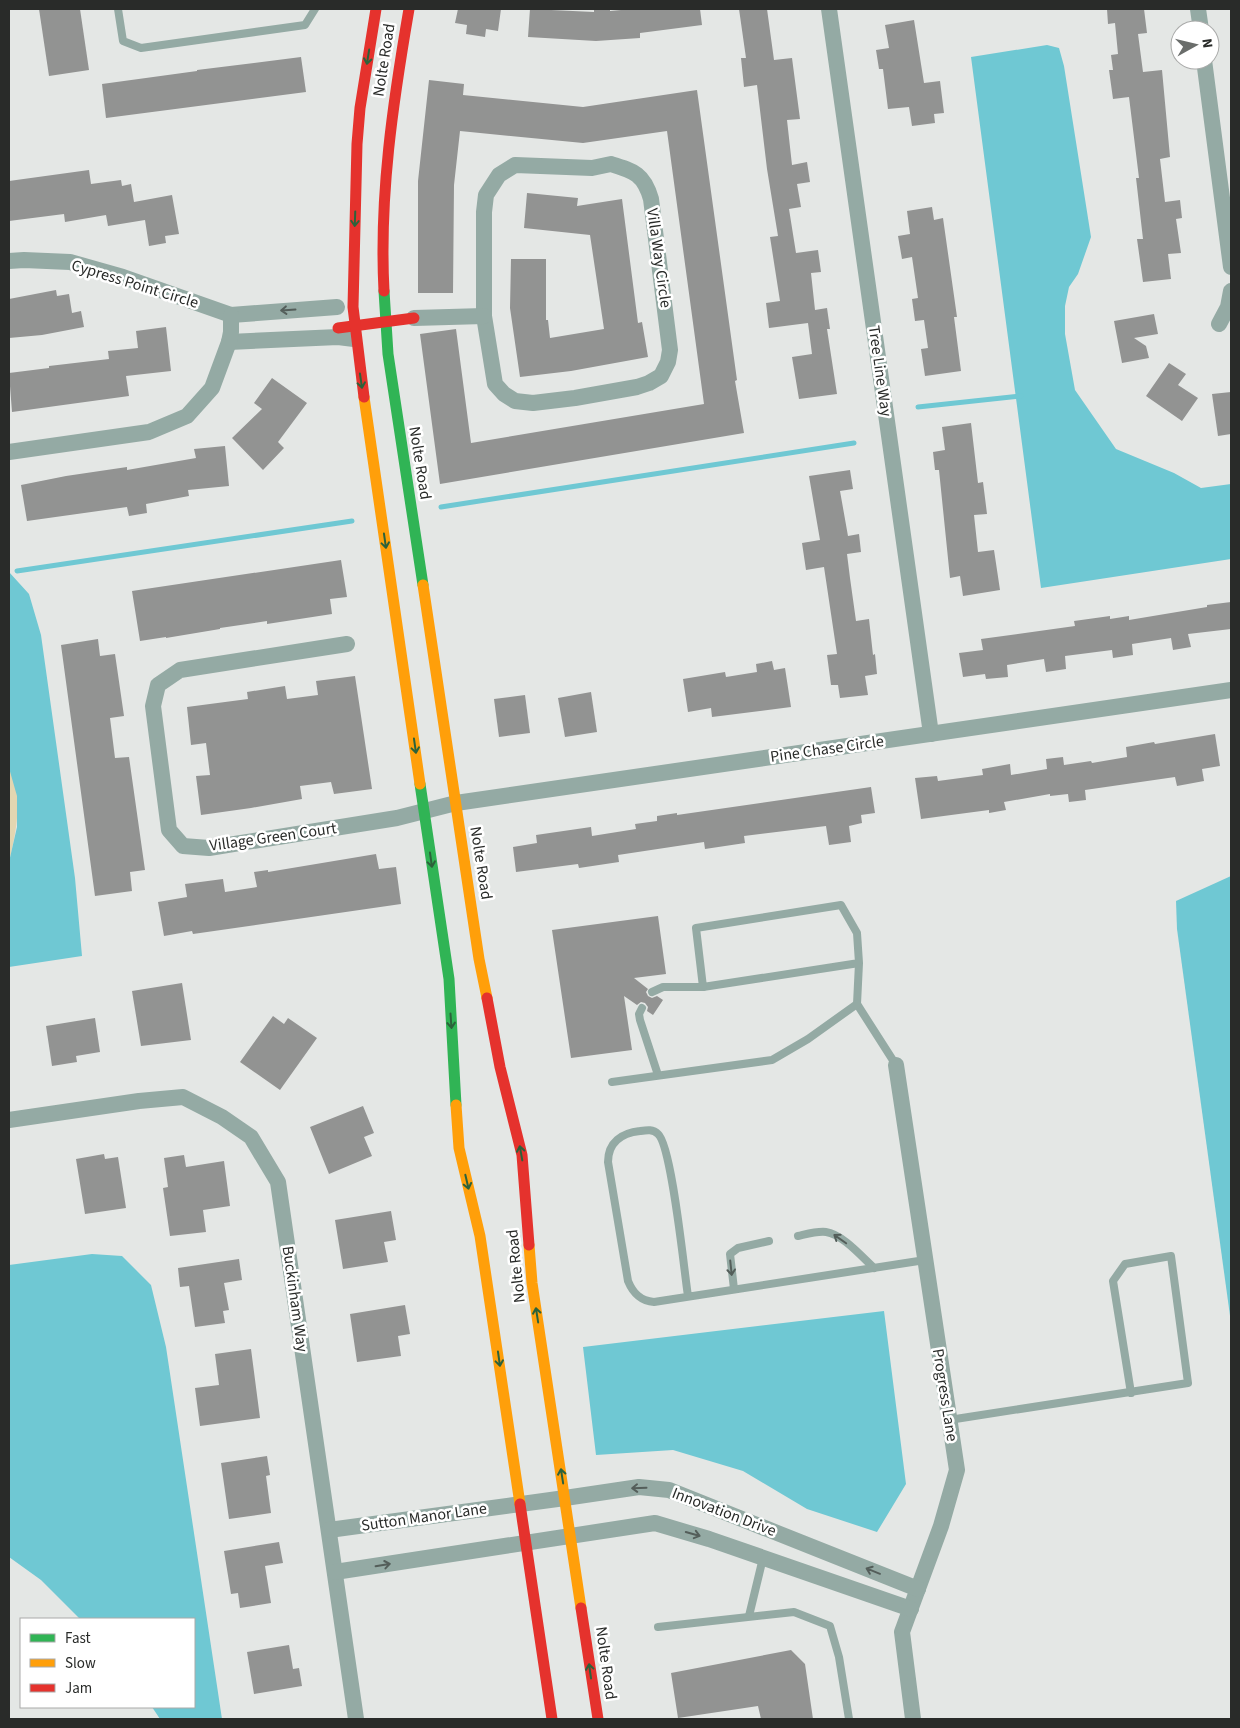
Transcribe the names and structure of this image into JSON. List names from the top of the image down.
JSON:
{
  "streets": {
    "street": [
      "Nolte Road",
      "Villa Way Circle",
      "Cypress Point Circle",
      "Tree Line Way",
      "Pine Chase Circle",
      "Village Green Court",
      "Buckinham Way",
      "Progress Lane",
      "Innovation Drive",
      "Sutton Manor Lane"
    ]
  },
  "crossings": [
    ["Nolte Road", "Pine Chase Circle"],
    ["Nolte Road", "Village Green Court"],
    ["Nolte Road", "Innovation Drive"],
    ["Nolte Road", "Sutton Manor Lane"],
    ["Tree Line Way", "Pine Chase Circle"],
    ["Pine Chase Circle", "Village Green Court"],
    ["Buckinham Way", "Sutton Manor Lane"],
    ["Progress Lane", "Innovation Drive"],
    ["Innovation Drive", "Sutton Manor Lane"]
  ],
  "legend": ["Fast", "Slow", "Jam"],
  "north": "right"
}
